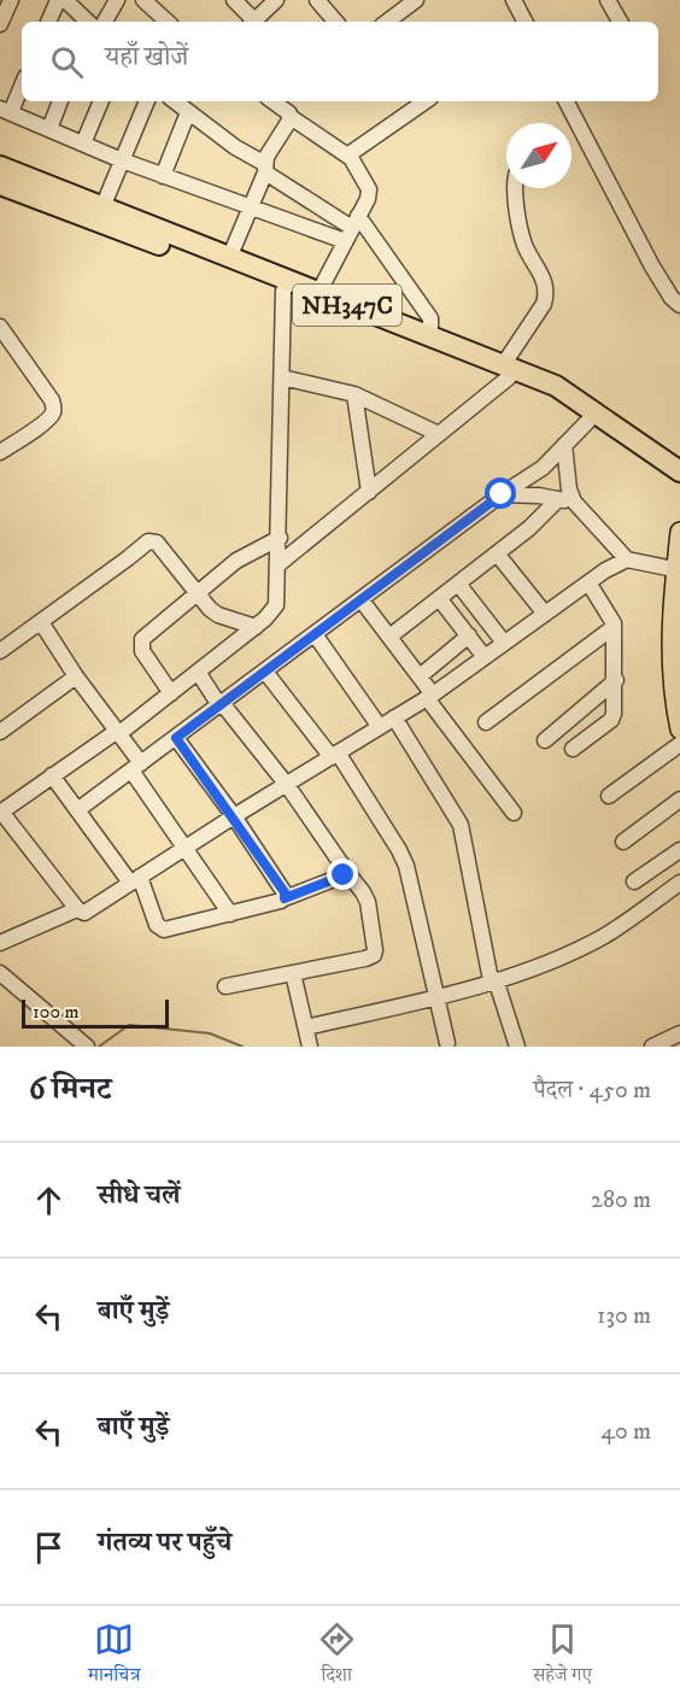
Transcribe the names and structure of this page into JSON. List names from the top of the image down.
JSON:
{
  "streets": {
    "highway": ["NH347C"]
  },
  "scale_bar": "100 m",
  "north": "top right",
  "page": {
    "search": "यहाँ खोजें",
    "scale": "100 m",
    "heading": ["6 मिनट", "पैदल · 450 m"],
    "list": [
      ["सीधे चलें", "280 m"],
      ["बाएँ मुड़ें", "130 m"],
      ["बाएँ मुड़ें", "40 m"],
      "गंतव्य पर पहुँचे"
    ],
    "nav": ["मानचित्र", "दिशा", "सहेजे गए"]
  }
}
